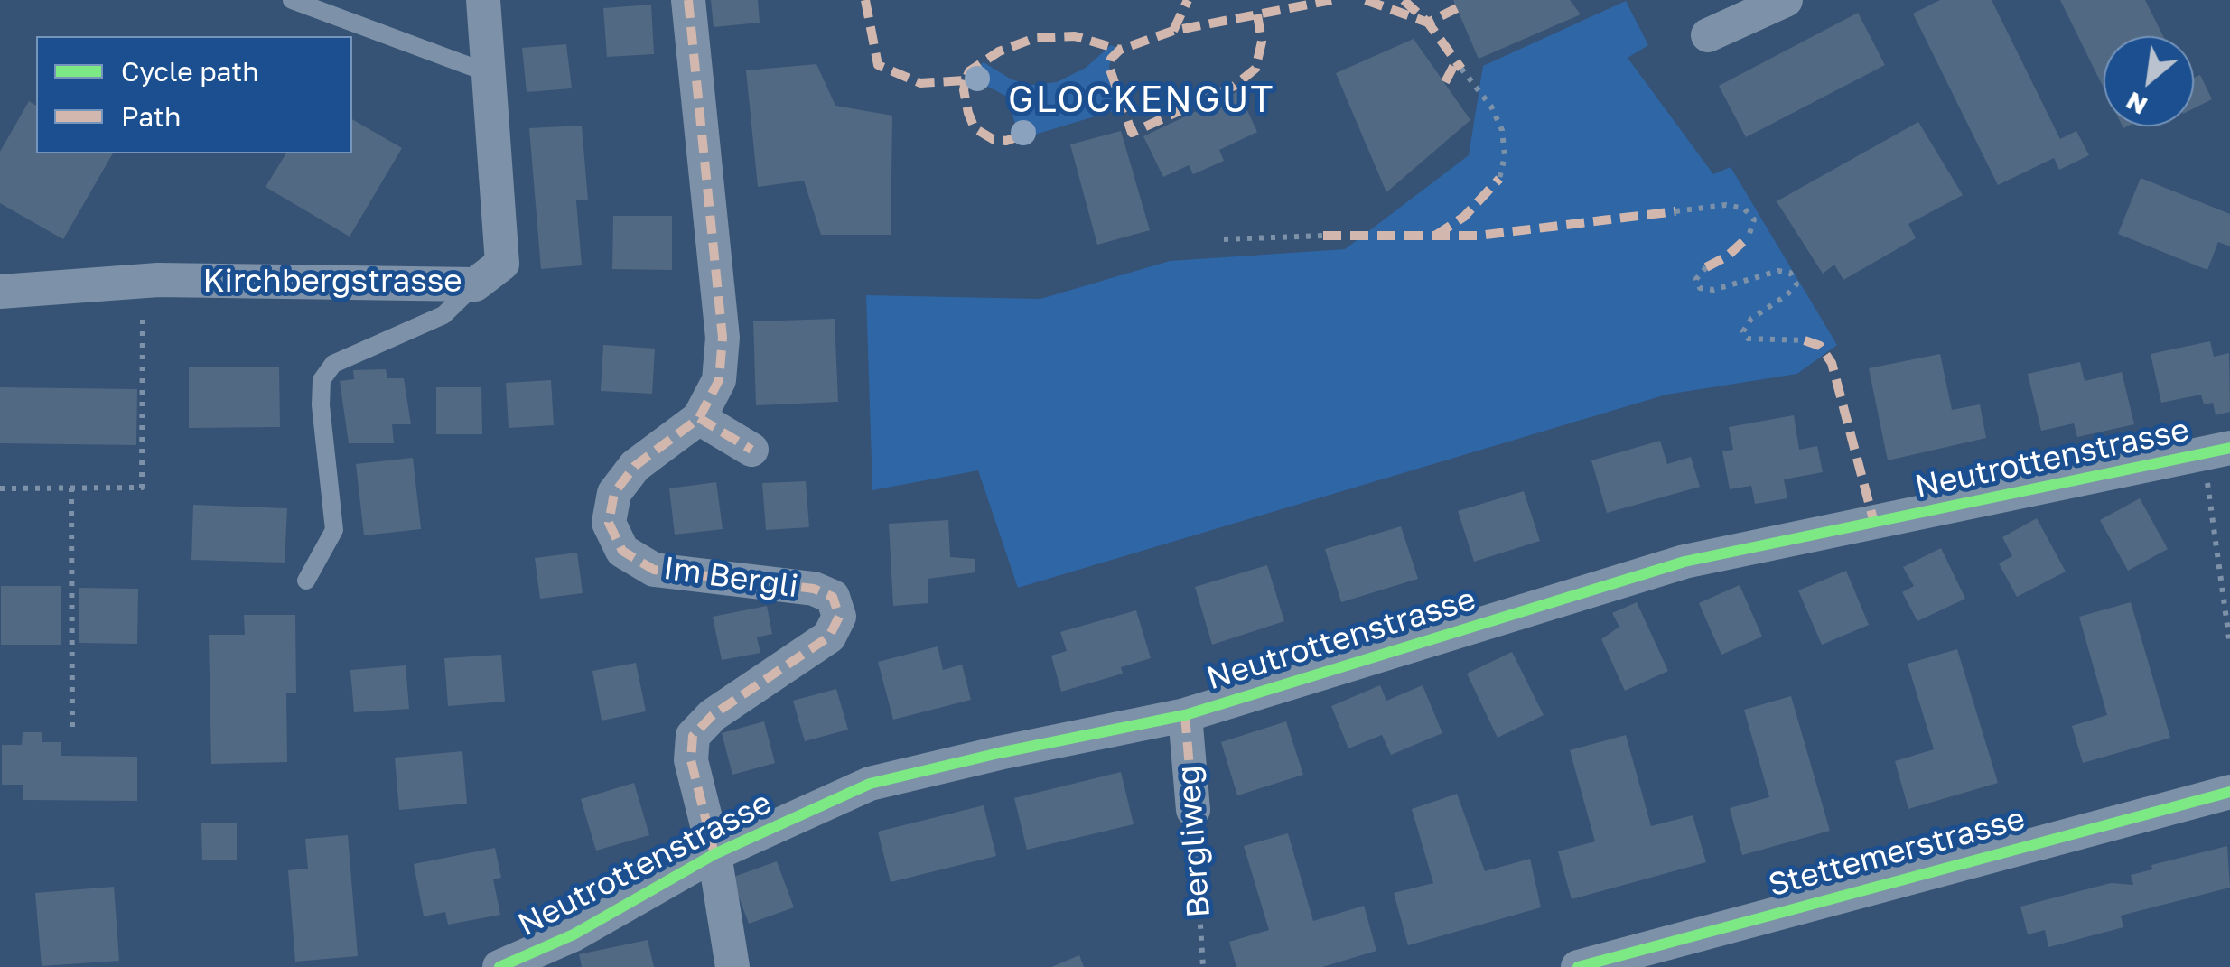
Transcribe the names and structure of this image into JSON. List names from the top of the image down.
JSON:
{
  "streets": {
    "street": [
      "Kirchbergstrasse",
      "Neutrottenstrasse",
      "Im Bergli",
      "Bergliweg",
      "Stettemerstrasse"
    ]
  },
  "crossings": [
    ["Neutrottenstrasse", "Im Bergli"],
    ["Neutrottenstrasse", "Bergliweg"]
  ],
  "districts": ["GLOCKENGUT"],
  "legend": ["Cycle path", "Path"],
  "north": "bottom left"
}
